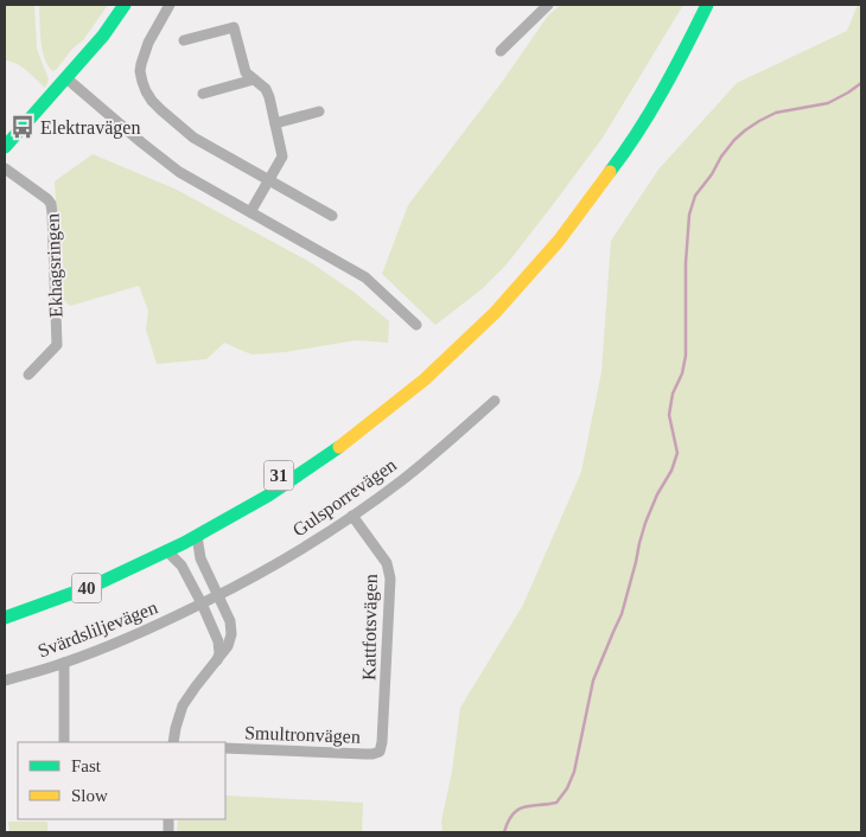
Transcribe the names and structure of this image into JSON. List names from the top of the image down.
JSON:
{
  "streets": {
    "main road": ["31", "40"],
    "street": [
      "Ekhagsringen",
      "Gulsporrevägen",
      "Kattfotsvägen",
      "Svärdsliljevägen",
      "Smultronvägen"
    ]
  },
  "crossings": [
    ["31", "40"],
    ["Gulsporrevägen", "Kattfotsvägen"],
    ["Gulsporrevägen", "Svärdsliljevägen"],
    ["Kattfotsvägen", "Smultronvägen"]
  ],
  "places": {
    "bus stop": ["Elektravägen"]
  },
  "legend": ["Fast", "Slow"]
}
